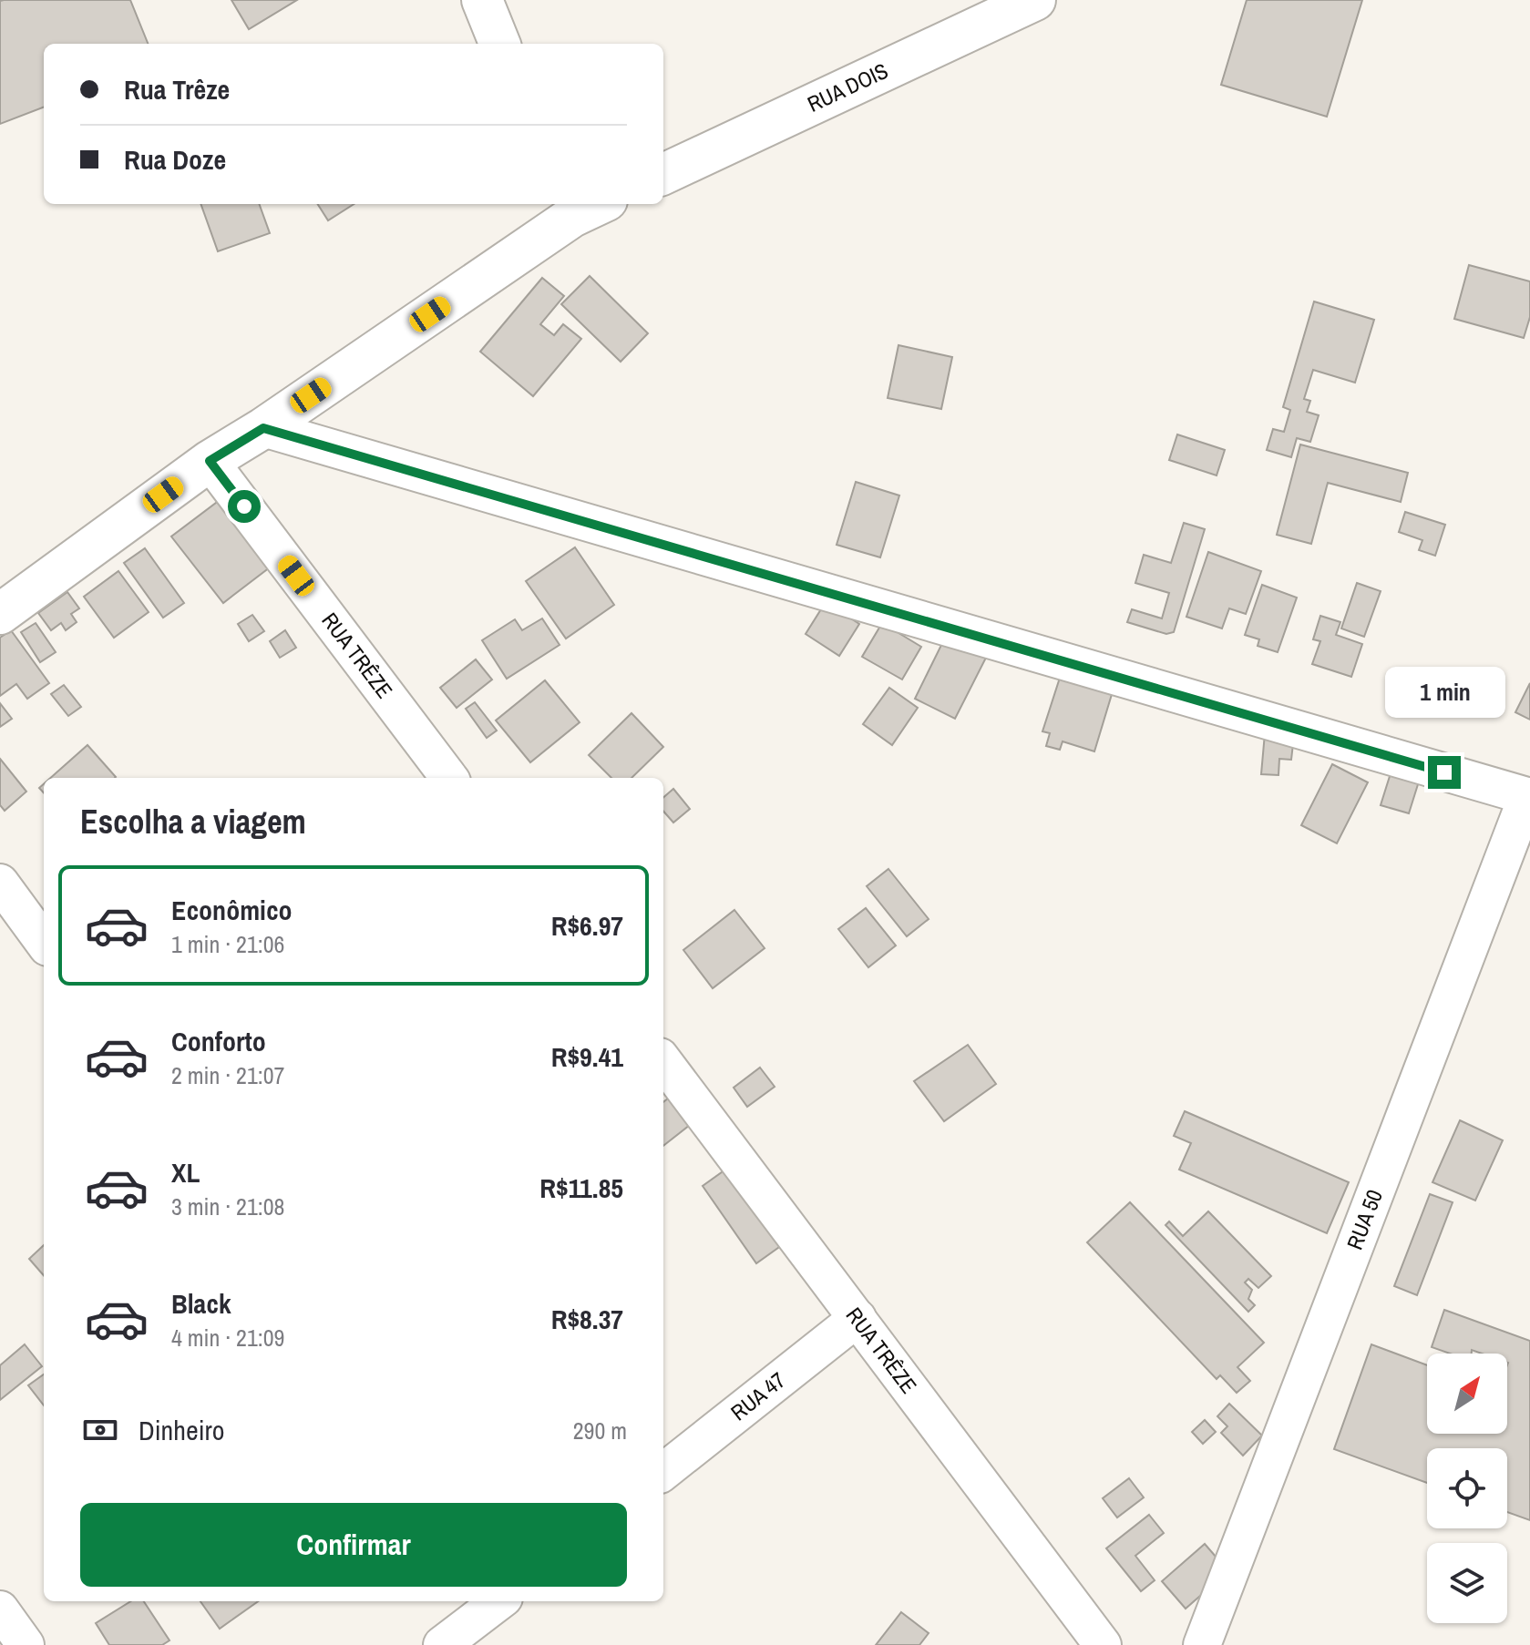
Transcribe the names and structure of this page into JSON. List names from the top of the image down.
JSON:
{
  "streets": {
    "main road": ["RUA DOIS"],
    "street": ["RUA TRÊZE", "RUA 50", "RUA 47"]
  },
  "crossings": [
    ["RUA TRÊZE", "RUA 47"]
  ],
  "north": "top right",
  "page": {
    "banner": ["Rua Trêze", "Rua Doze"],
    "bubble": "1 min",
    "heading": "Escolha a viagem",
    "list": [
      {
        "name": "Econômico",
        "note": "1 min · 21:06",
        "value": "R$6.97"
      },
      {
        "name": "Conforto",
        "note": "2 min · 21:07",
        "value": "R$9.41"
      },
      {
        "name": "XL",
        "note": "3 min · 21:08",
        "value": "R$11.85"
      },
      {
        "name": "Black",
        "note": "4 min · 21:09",
        "value": "R$8.37"
      }
    ],
    "pay": ["Dinheiro", "290 m"],
    "buttons": "Confirmar"
  }
}
